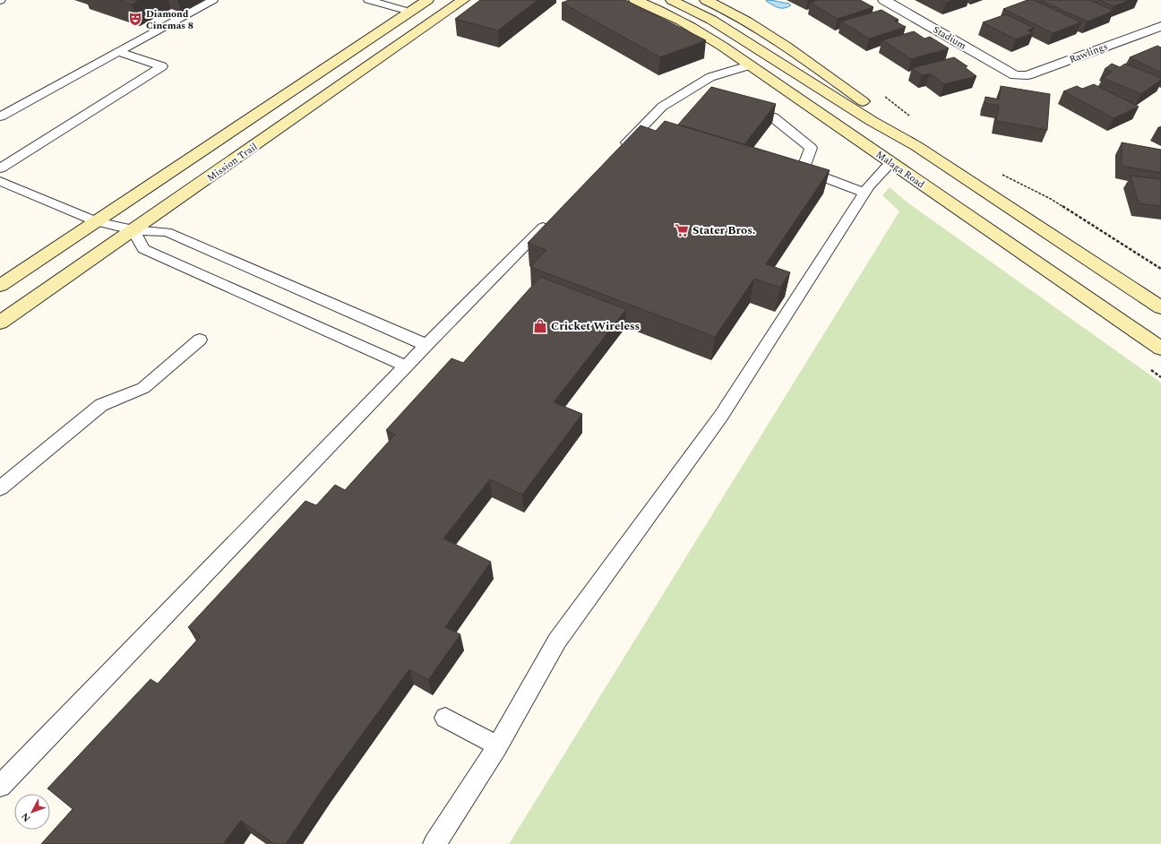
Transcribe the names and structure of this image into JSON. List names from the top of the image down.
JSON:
{
  "streets": {
    "street": [
      "Stadium",
      "Rawlings",
      "Mission Trail",
      "Malaga Road"
    ]
  },
  "crossings": [
    ["Stadium", "Rawlings"]
  ],
  "places": {
    "theatre": ["Diamond Cinemas 8"],
    "supermarket": ["Stater Bros."],
    "shop": ["Cricket Wireless"]
  },
  "north": "bottom left"
}
